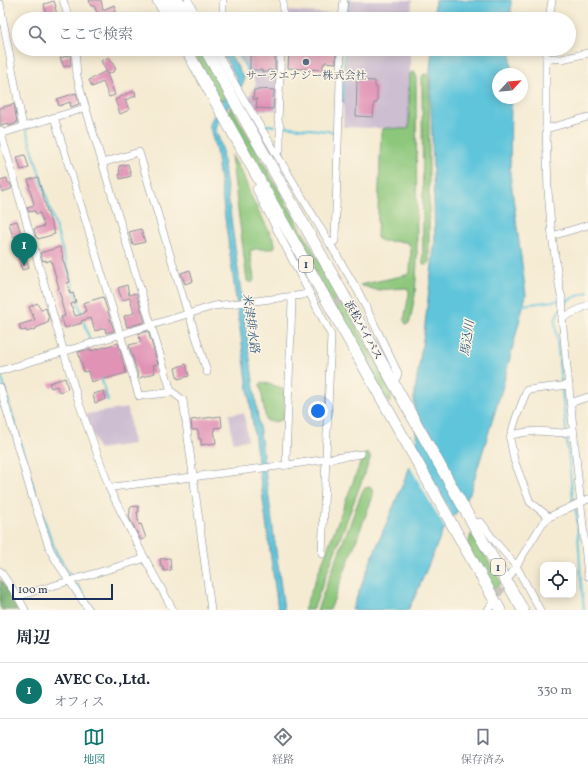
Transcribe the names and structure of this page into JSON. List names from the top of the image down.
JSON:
{
  "streets": {
    "highway": ["1", "浜松バイパス"]
  },
  "water": ["米津排水路", "馬込川"],
  "places": ["サーラエナジー株式会社"],
  "scale_bar": "100 m",
  "north": "top right",
  "page": {
    "search": "ここで検索",
    "pins": "1",
    "scale": "100 m",
    "heading": "周辺",
    "list": [
      {
        "mark": "1",
        "name": "AVEC Co.,Ltd.",
        "note": "オフィス",
        "value": "330 m"
      }
    ],
    "nav": ["地図", "経路", "保存済み"]
  }
}
